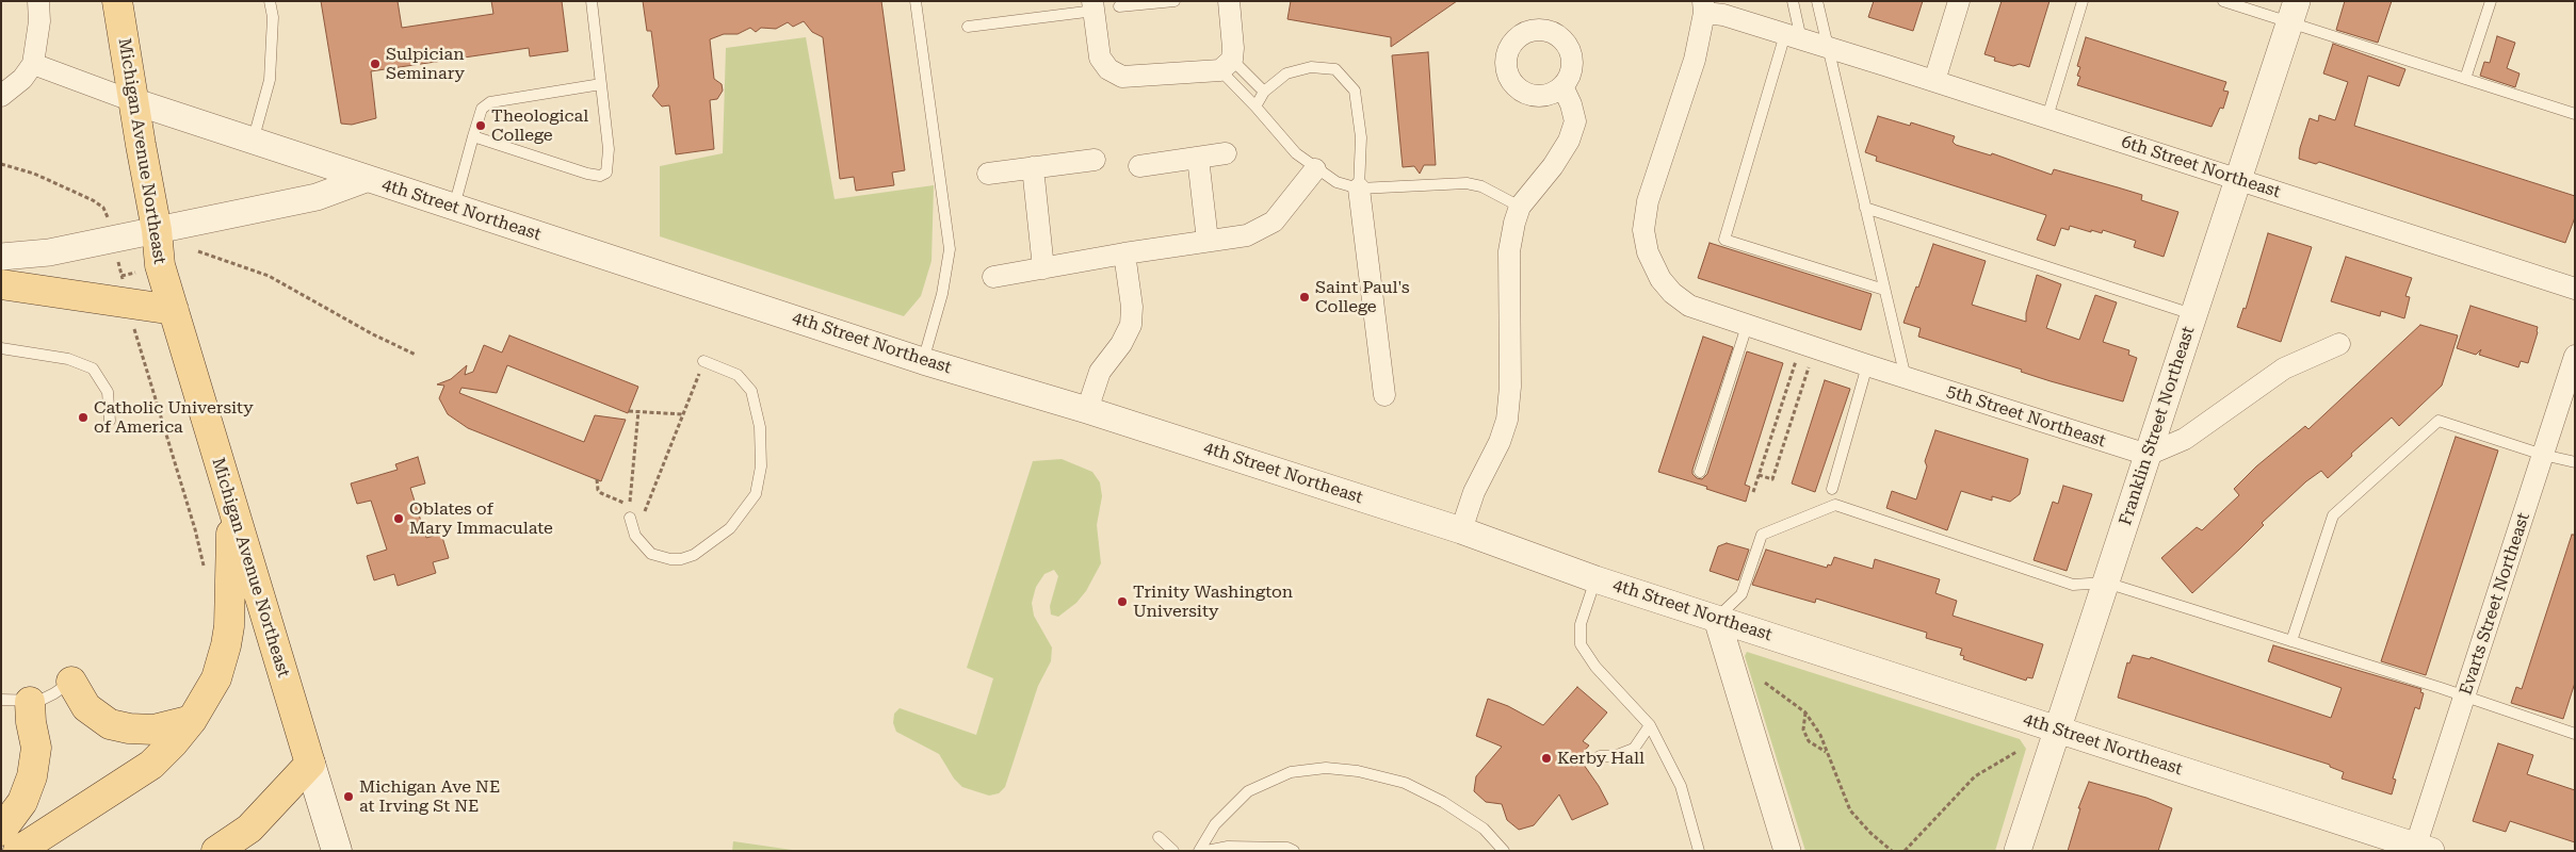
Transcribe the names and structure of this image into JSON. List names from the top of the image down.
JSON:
{
  "streets": {
    "main road": ["Michigan Avenue Northeast"],
    "street": [
      "6th Street Northeast",
      "4th Street Northeast",
      "5th Street Northeast",
      "Franklin Street Northeast",
      "Evarts Street Northeast"
    ]
  },
  "crossings": [
    ["Michigan Avenue Northeast", "4th Street Northeast"],
    ["6th Street Northeast", "5th Street Northeast"],
    ["6th Street Northeast", "Franklin Street Northeast"],
    ["4th Street Northeast", "Franklin Street Northeast"],
    ["4th Street Northeast", "Evarts Street Northeast"],
    ["5th Street Northeast", "Franklin Street Northeast"]
  ],
  "places": [
    "Sulpician Seminary",
    "Theological College",
    "Saint Paul's College",
    "Catholic University of America",
    "Oblates of Mary Immaculate",
    "Trinity Washington University",
    "Kerby Hall",
    "Michigan Ave NE at Irving St NE"
  ]
}
